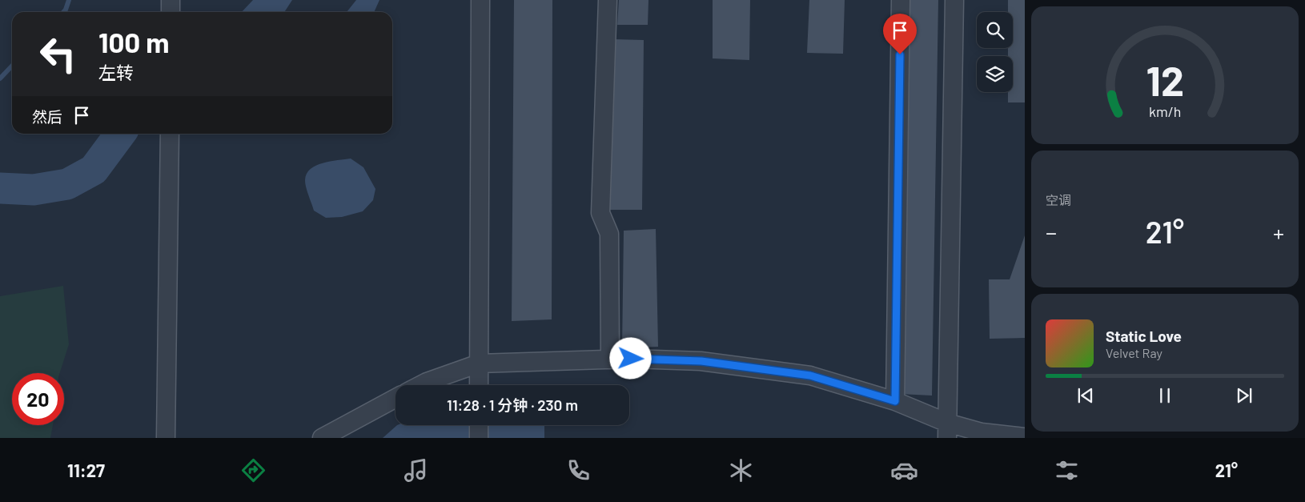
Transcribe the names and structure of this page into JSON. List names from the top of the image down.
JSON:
{
  "page": {
    "turn": ["100 m", "左转"],
    "then": "然后",
    "tile": "空调",
    "heat": ["−", "21°", "+"],
    "song": ["Static Love", "Velvet Ray"],
    "limit": "20",
    "trip": "11:28 · 1 分钟 · 230 m",
    "tabs": ["11:27", "21°"],
    "gauge": ["12", "km/h"]
  }
}
